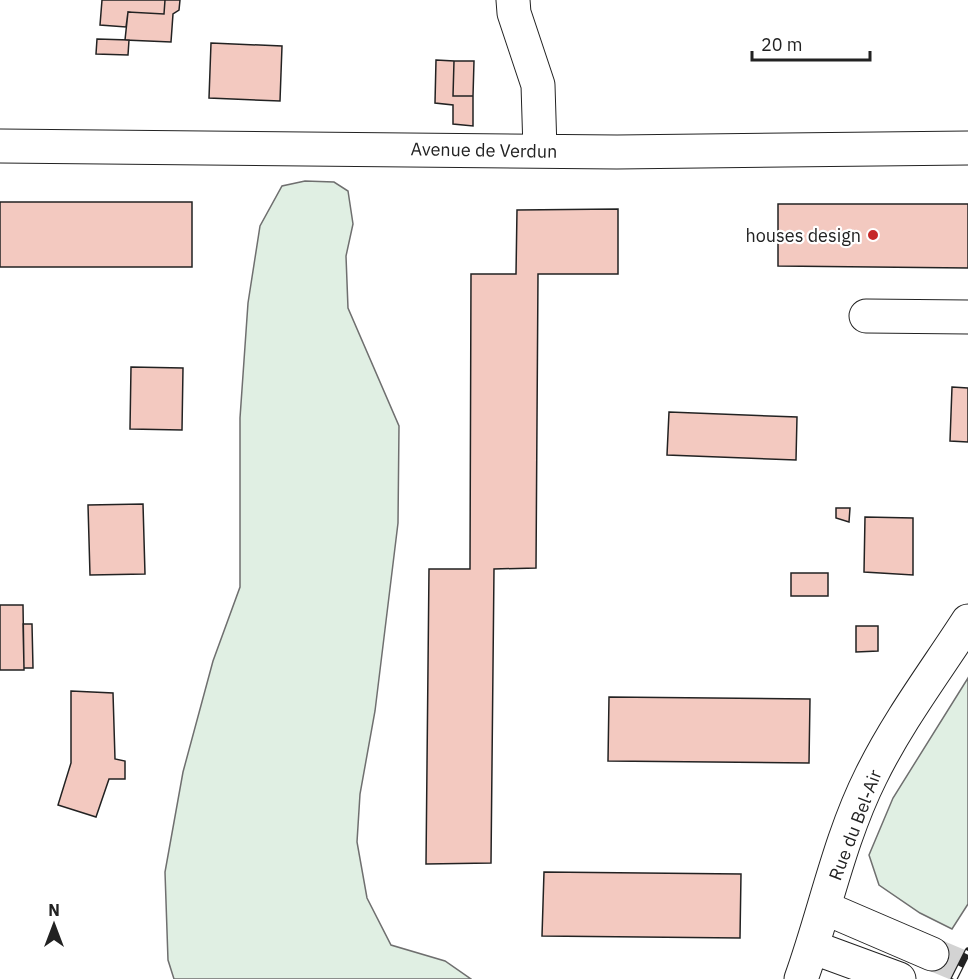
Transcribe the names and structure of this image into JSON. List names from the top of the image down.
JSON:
{
  "streets": {
    "street": ["Avenue de Verdun", "Rue du Bel-Air"]
  },
  "places": ["houses design"],
  "scale_bar": "20 m",
  "north": "top"
}
